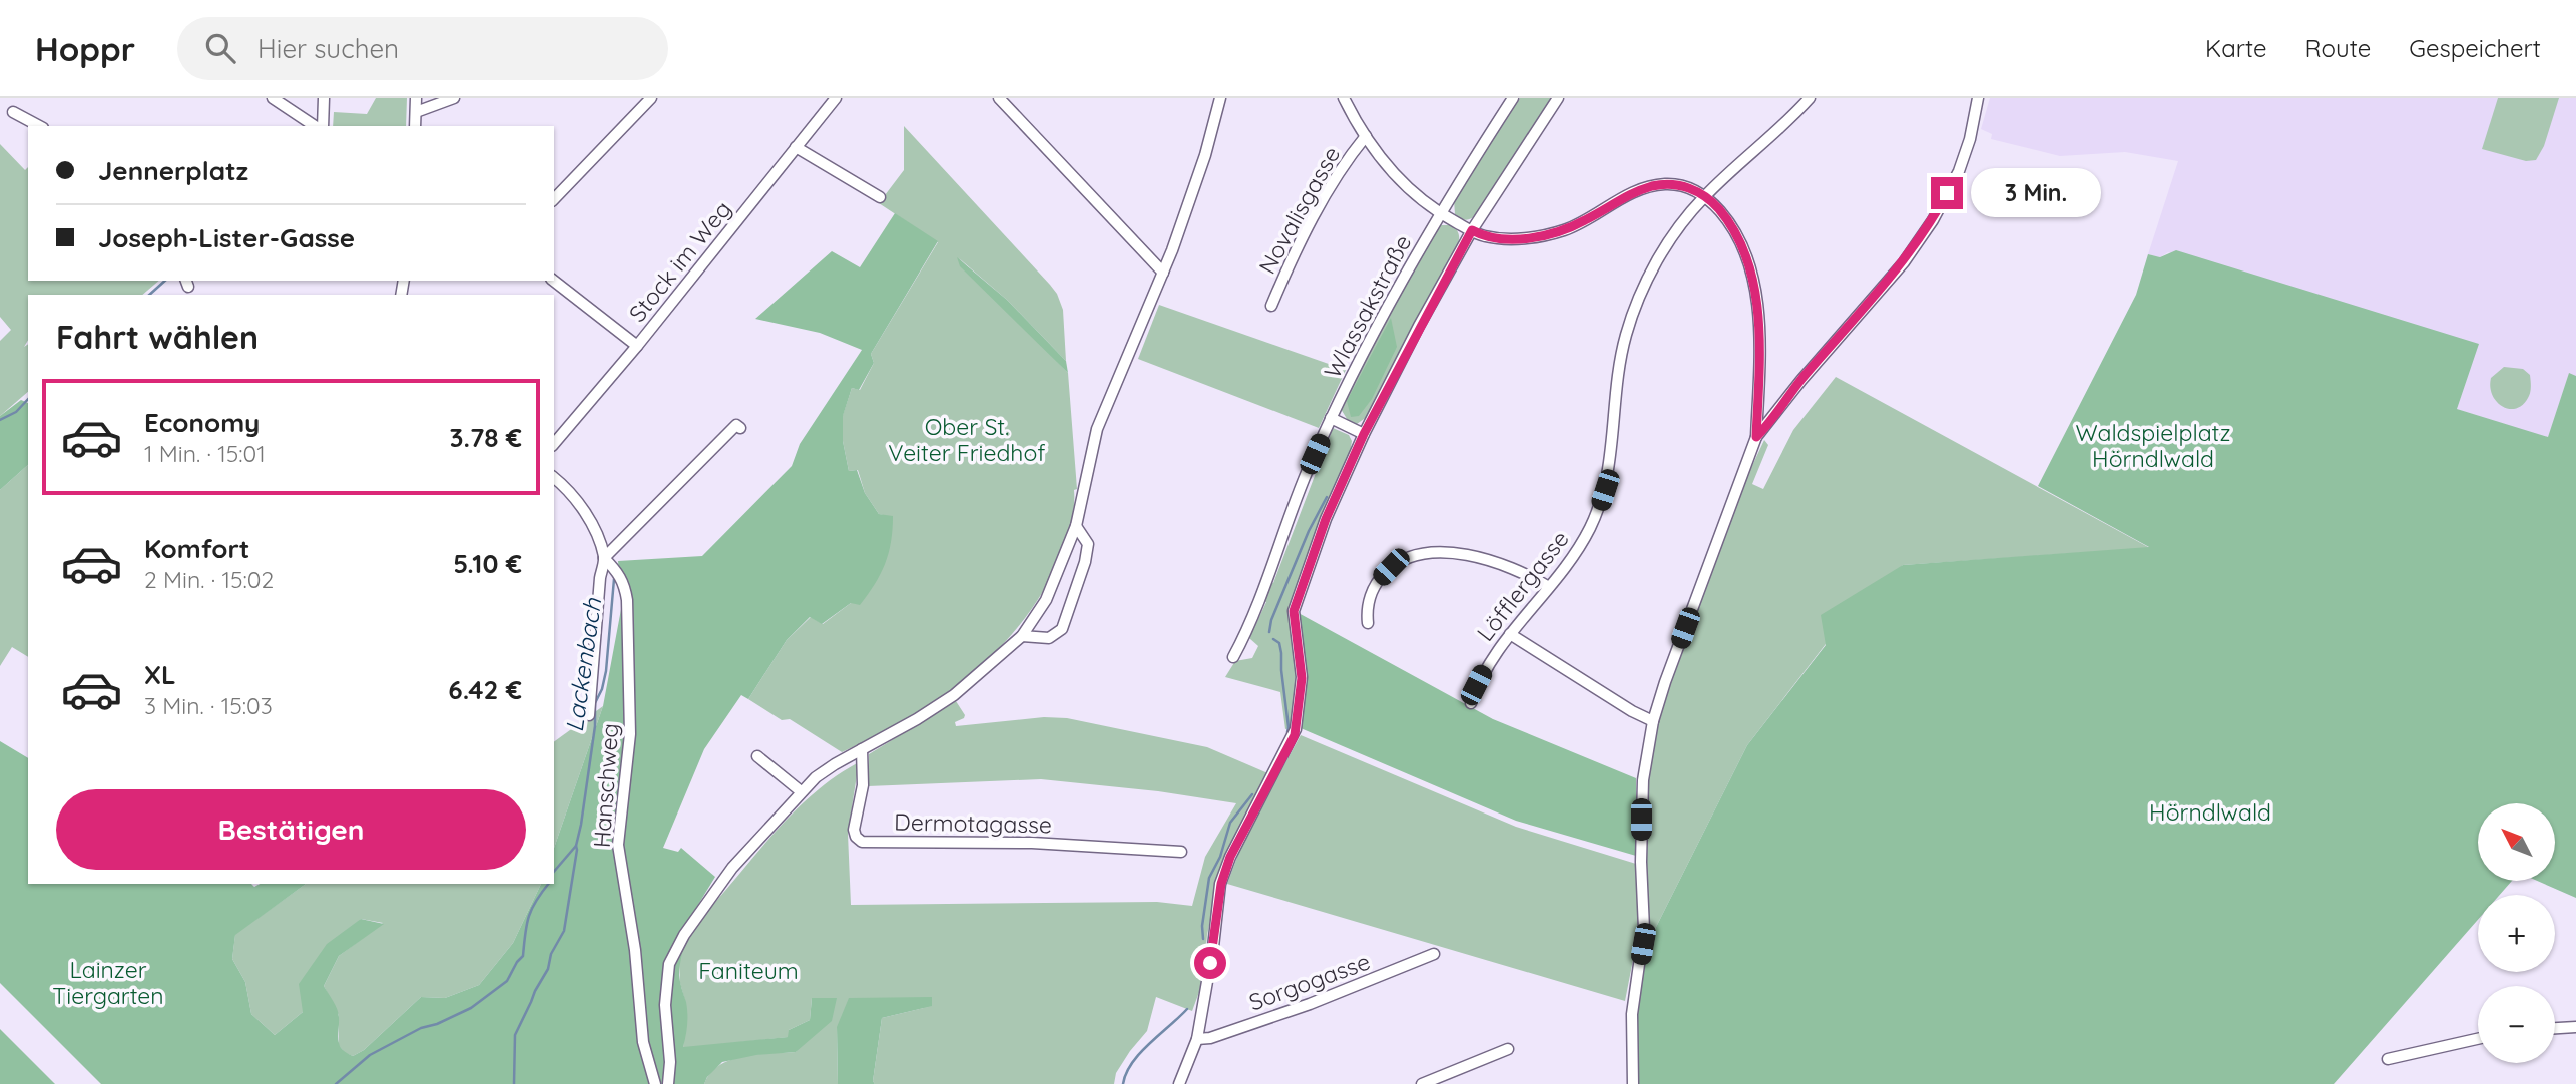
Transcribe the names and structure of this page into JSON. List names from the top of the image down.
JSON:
{
  "streets": {
    "street": [
      "Novalisgasse",
      "Stock im Weg",
      "Wlassakstraße",
      "Löfflergasse",
      "Hanschweg",
      "Dermotagasse",
      "Sorgogasse"
    ]
  },
  "water": ["Lackenbach"],
  "parks": [
    "Ober St. Veiter Friedhof",
    "Waldspielplatz Hörndlwald",
    "Hörndlwald",
    "Lainzer Tiergarten",
    "Faniteum"
  ],
  "north": "top left",
  "page": {
    "header": "Hoppr",
    "search": "Hier suchen",
    "nav": ["Karte", "Route", "Gespeichert"],
    "banner": ["Jennerplatz", "Joseph-Lister-Gasse"],
    "bubble": "3 Min.",
    "heading": "Fahrt wählen",
    "list": [
      {
        "name": "Economy",
        "note": "1 Min. · 15:01",
        "value": "3.78 €"
      },
      {
        "name": "Komfort",
        "note": "2 Min. · 15:02",
        "value": "5.10 €"
      },
      {
        "name": "XL",
        "note": "3 Min. · 15:03",
        "value": "6.42 €"
      }
    ],
    "buttons": "Bestätigen",
    "map_buttons": ["+", "−"]
  }
}
